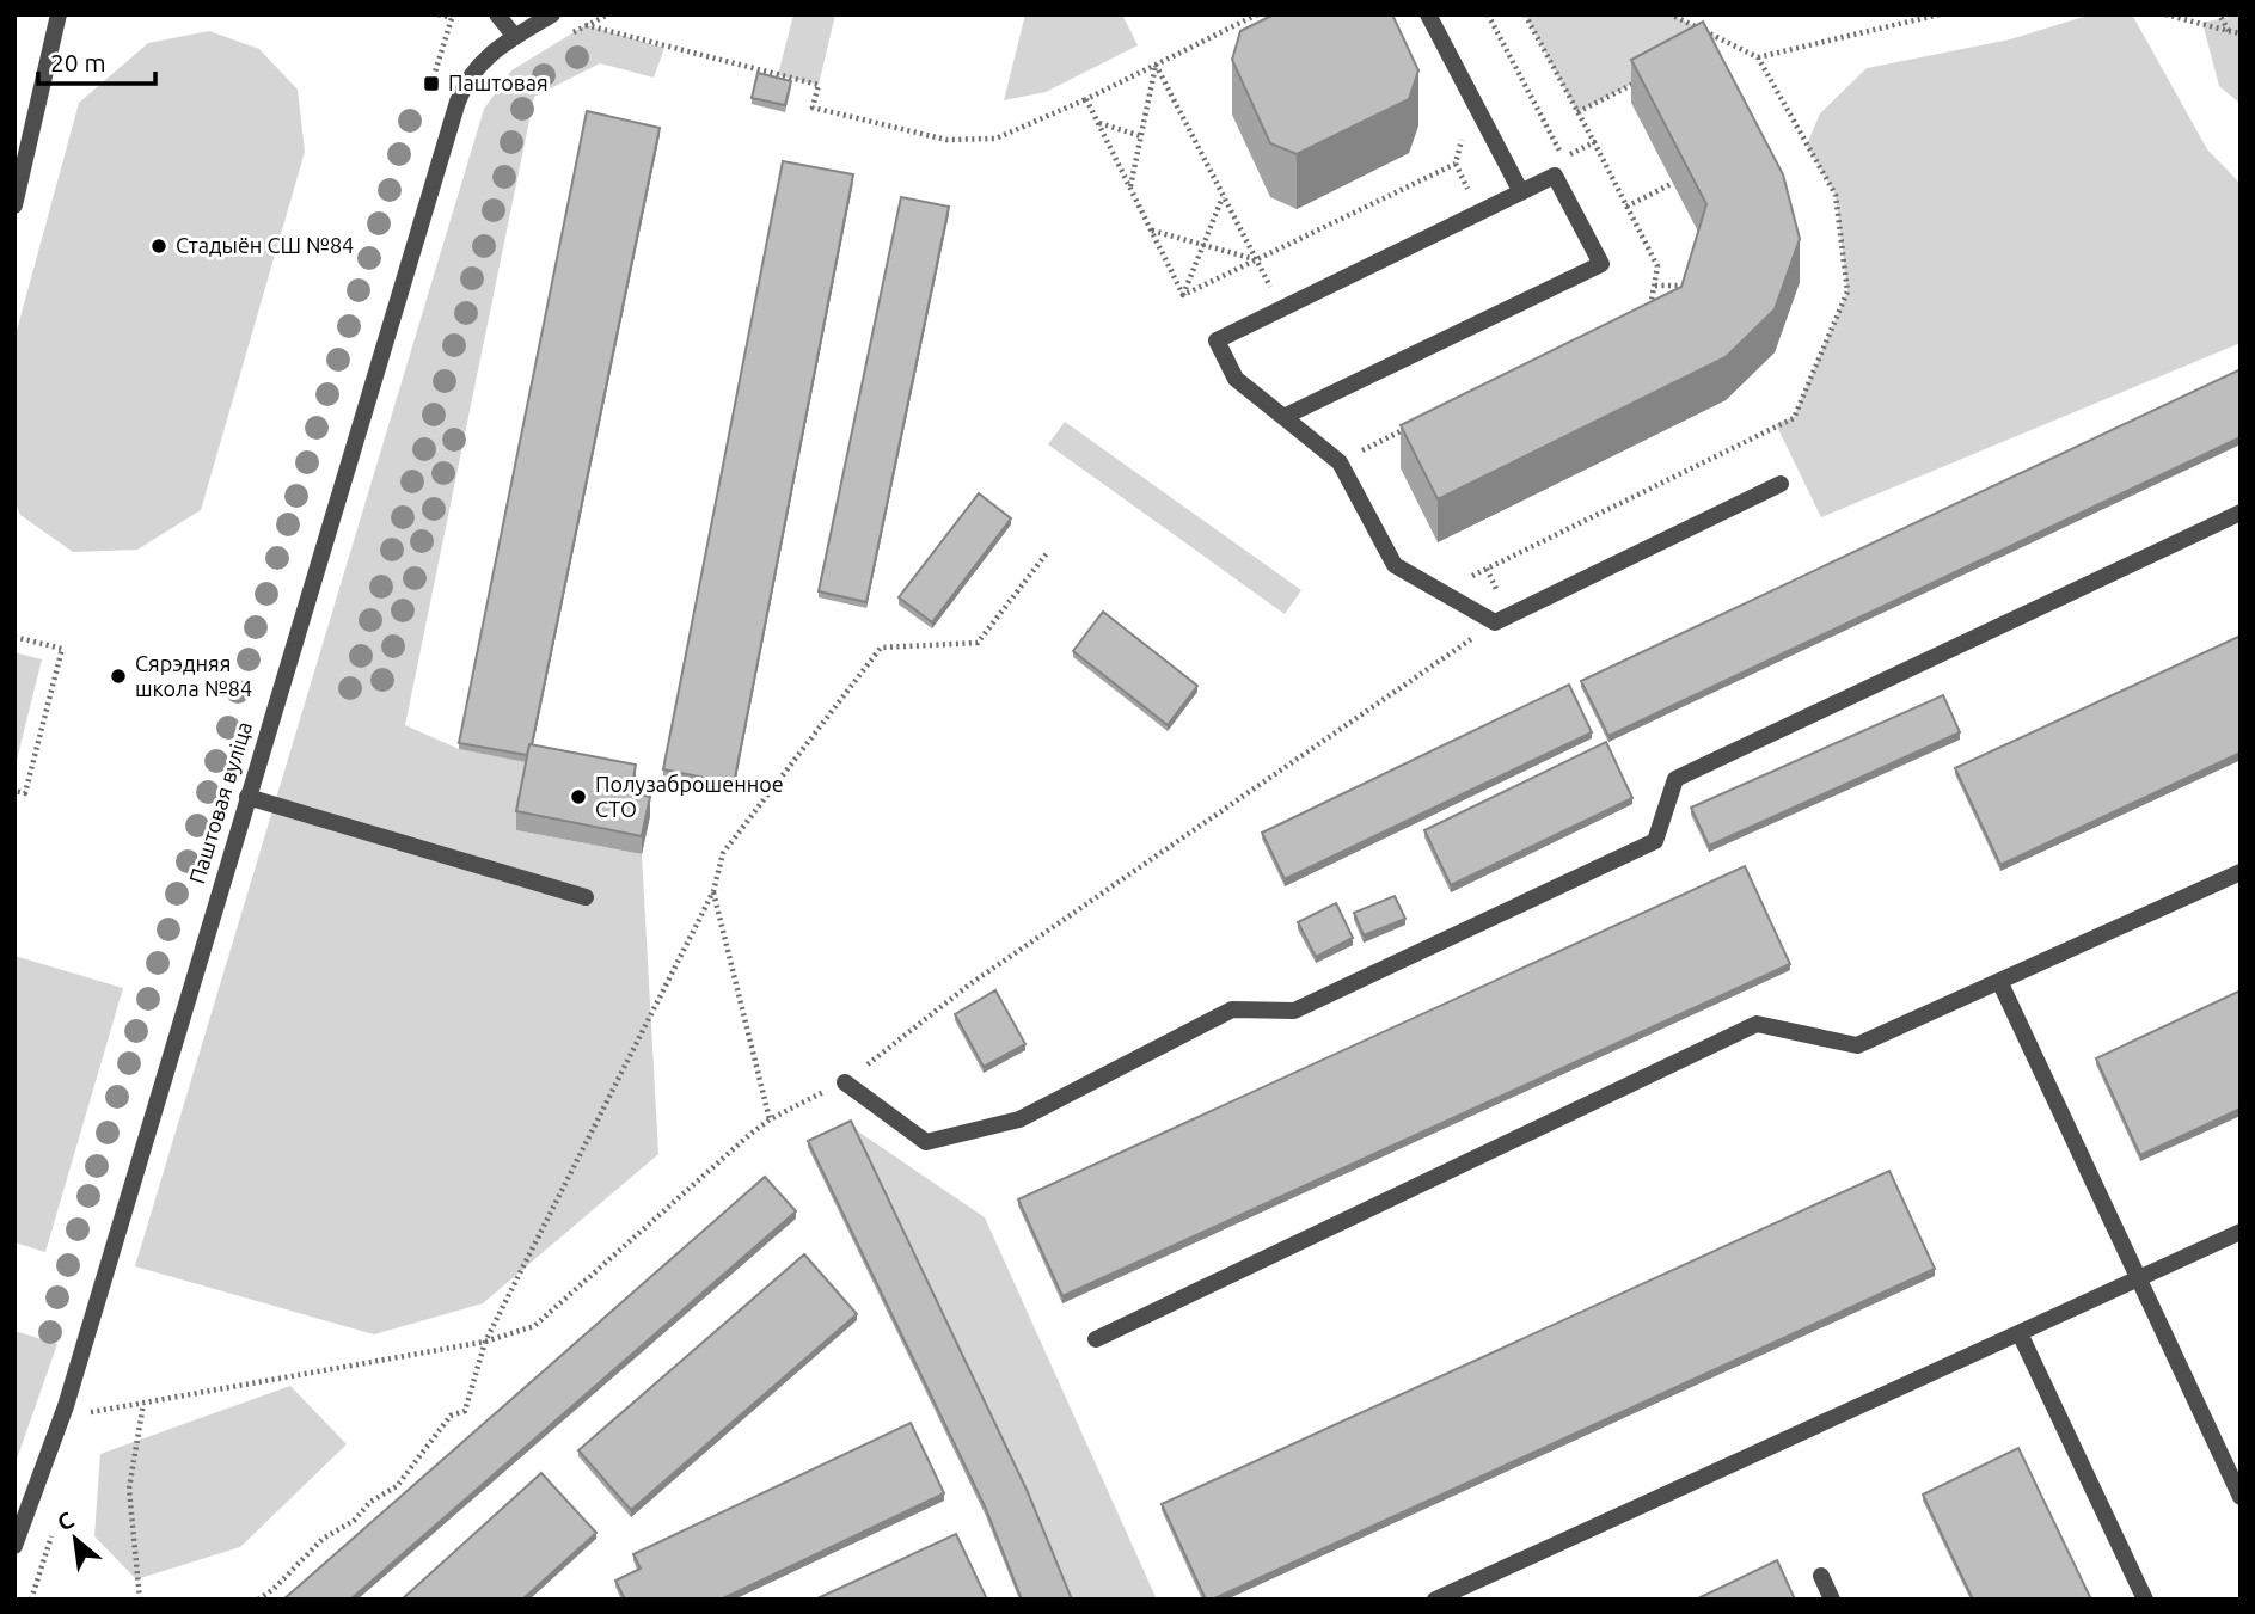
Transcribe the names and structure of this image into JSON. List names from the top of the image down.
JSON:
{
  "streets": {
    "street": ["Паштовая вуліца"]
  },
  "places": {
    "transit": ["Паштовая"],
    "other": ["Стадыён СШ №84", "Сярэдняя школа №84", "Полузаброшенное СТО"]
  },
  "scale_bar": "20 m",
  "north": "top left"
}
